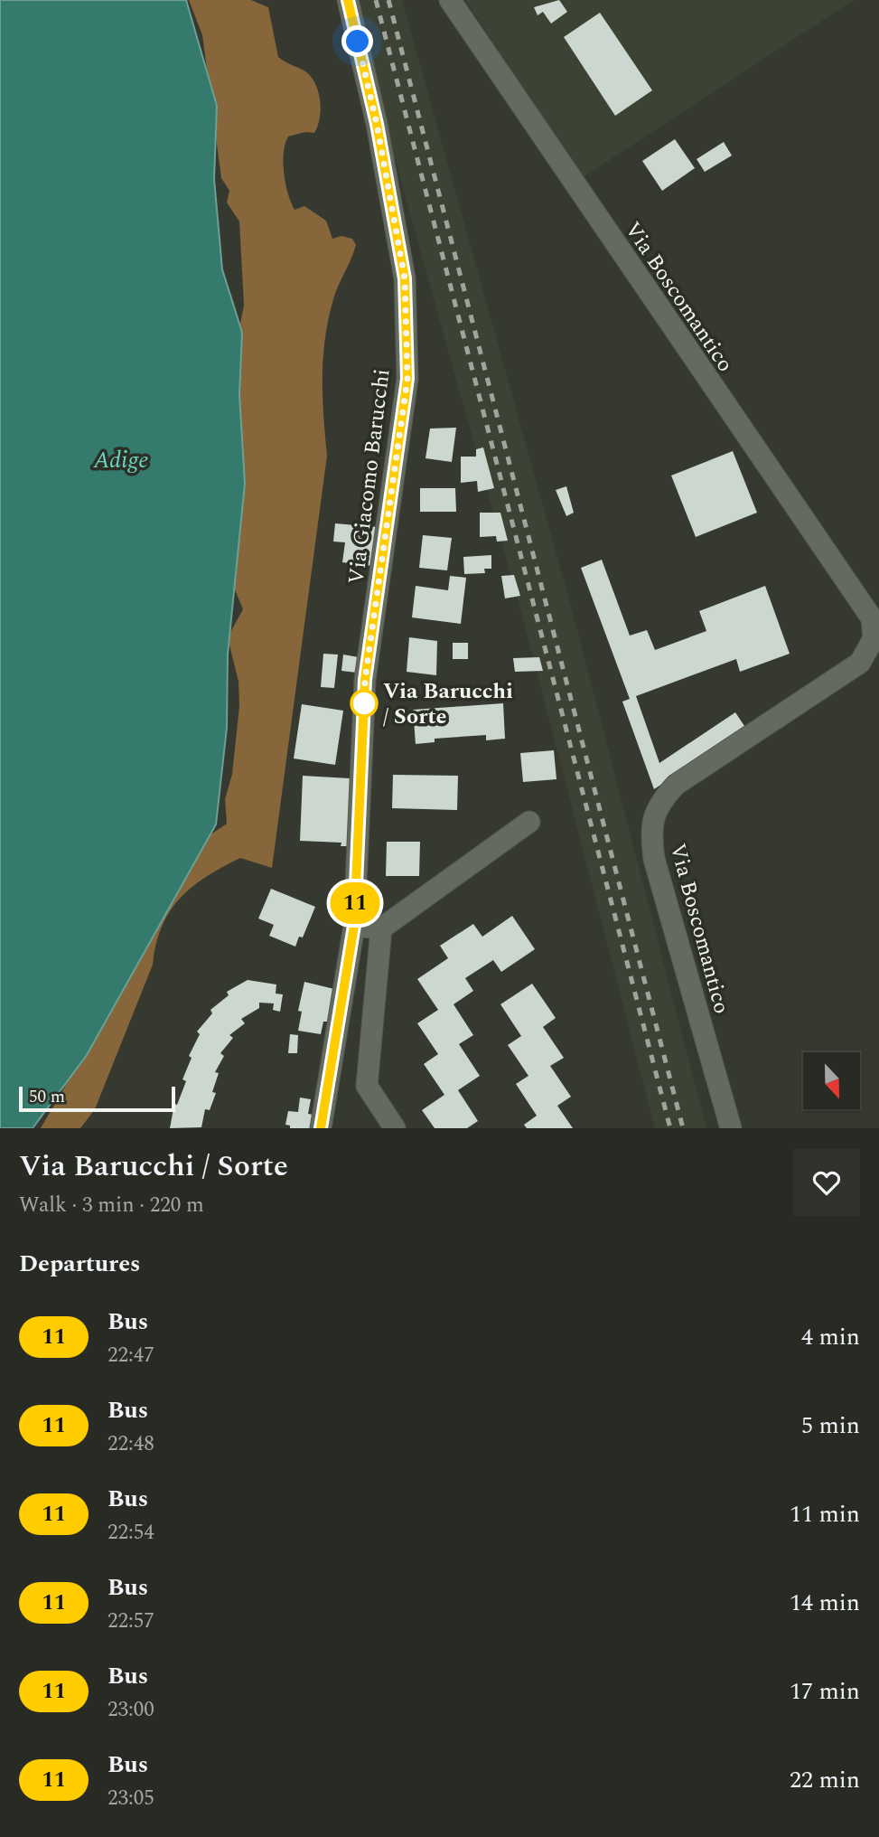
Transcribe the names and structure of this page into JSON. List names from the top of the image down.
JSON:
{
  "streets": {
    "street": ["Via Boscomantico", "Via Giacomo Barucchi"]
  },
  "water": ["Adige"],
  "places": ["Via Barucchi / Sorte"],
  "lines": ["bus line 11"],
  "scale_bar": "50 m",
  "north": "bottom",
  "page": {
    "on_map": "11",
    "scale": "50 m",
    "heading": [
      ["Via Barucchi / Sorte", "Walk · 3 min · 220 m"],
      "Departures"
    ],
    "list": [
      {
        "mark": "11",
        "name": "Bus",
        "note": "22:47",
        "value": "4 min"
      },
      {
        "mark": "11",
        "name": "Bus",
        "note": "22:48",
        "value": "5 min"
      },
      {
        "mark": "11",
        "name": "Bus",
        "note": "22:54",
        "value": "11 min"
      },
      {
        "mark": "11",
        "name": "Bus",
        "note": "22:57",
        "value": "14 min"
      },
      {
        "mark": "11",
        "name": "Bus",
        "note": "23:00",
        "value": "17 min"
      },
      {
        "mark": "11",
        "name": "Bus",
        "note": "23:05",
        "value": "22 min"
      }
    ]
  }
}
